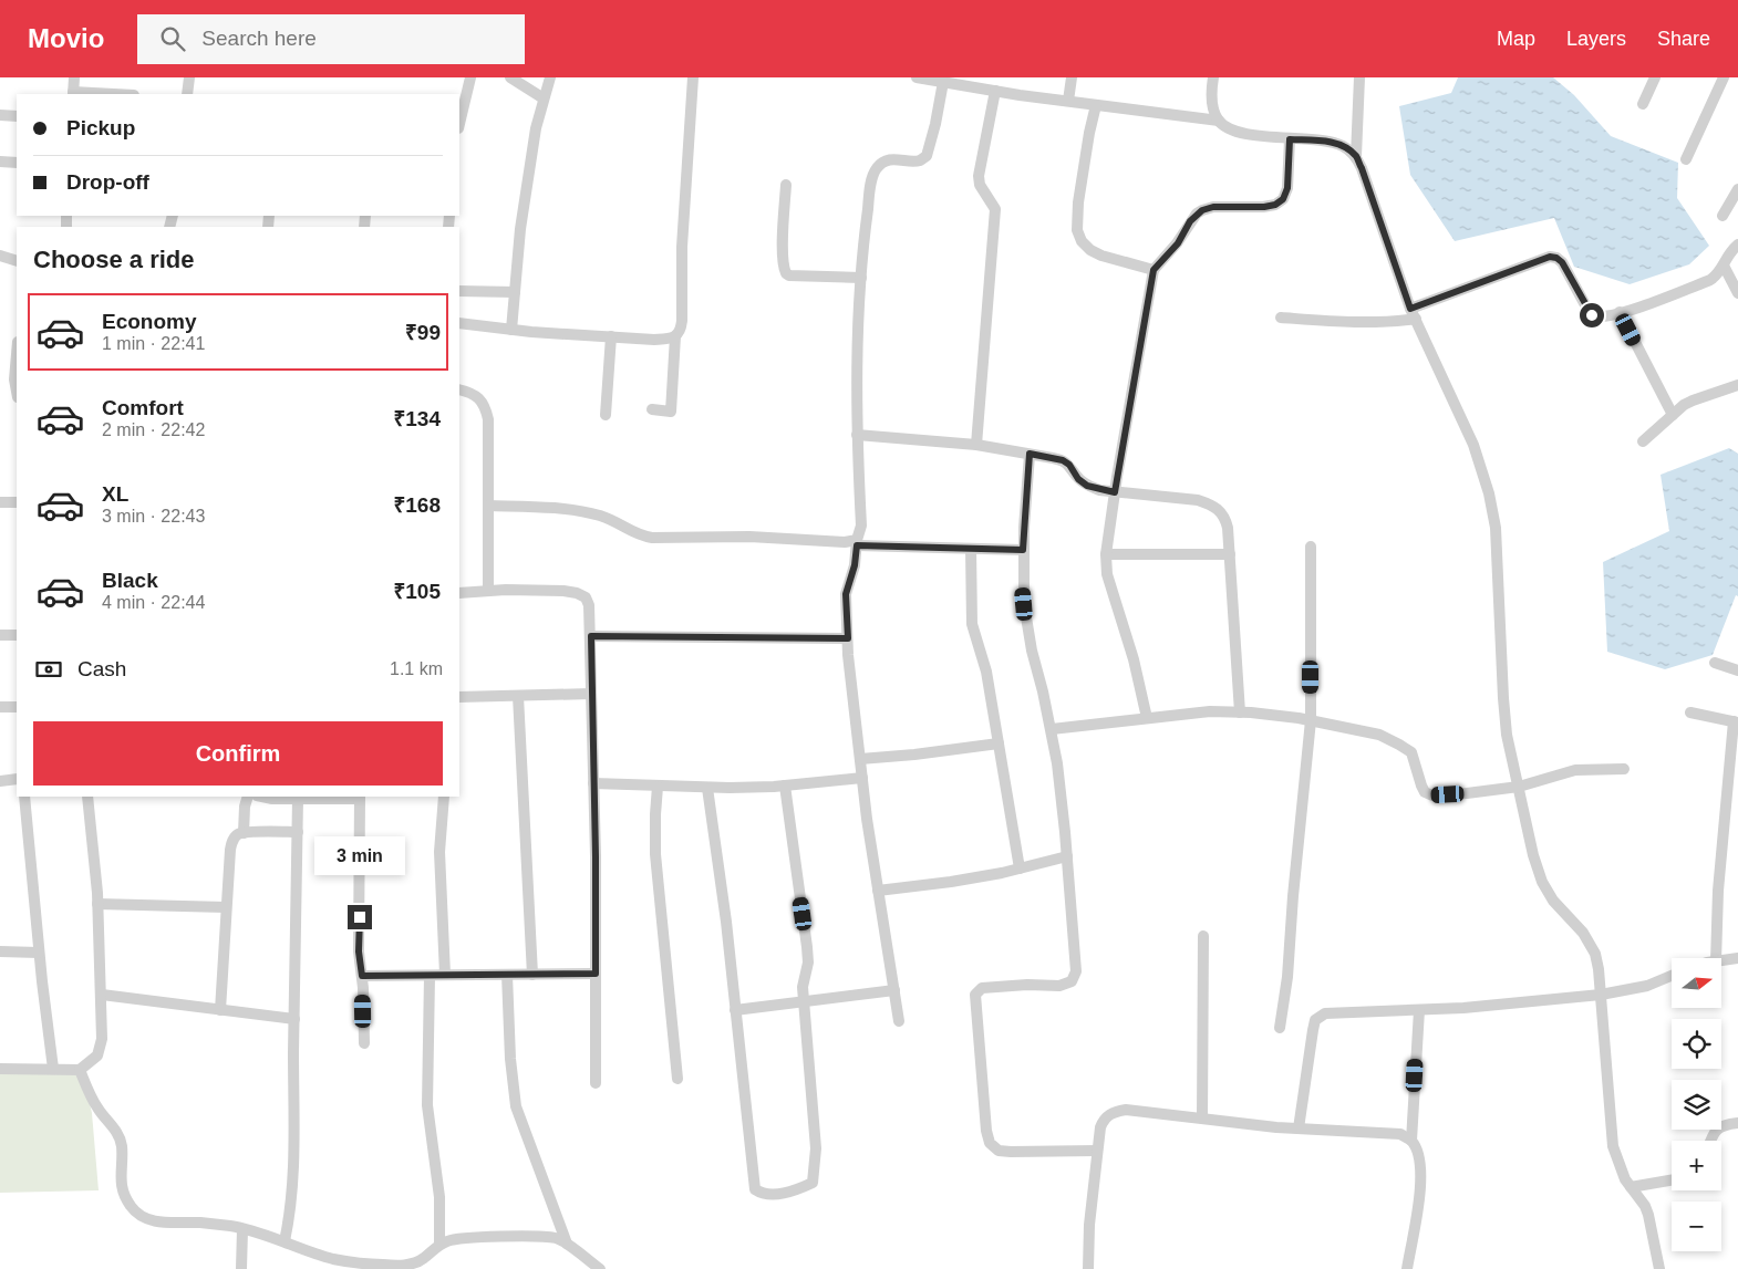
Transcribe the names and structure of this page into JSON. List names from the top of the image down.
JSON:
{
  "north": "right",
  "page": {
    "header": "Movio",
    "search": "Search here",
    "nav": ["Map", "Layers", "Share"],
    "banner": ["Pickup", "Drop-off"],
    "heading": "Choose a ride",
    "list": [
      {
        "name": "Economy",
        "note": "1 min · 22:41",
        "value": "₹99"
      },
      {
        "name": "Comfort",
        "note": "2 min · 22:42",
        "value": "₹134"
      },
      {
        "name": "XL",
        "note": "3 min · 22:43",
        "value": "₹168"
      },
      {
        "name": "Black",
        "note": "4 min · 22:44",
        "value": "₹105"
      }
    ],
    "pay": ["Cash", "1.1 km"],
    "buttons": "Confirm",
    "bubble": "3 min",
    "map_buttons": ["+", "−"]
  }
}
